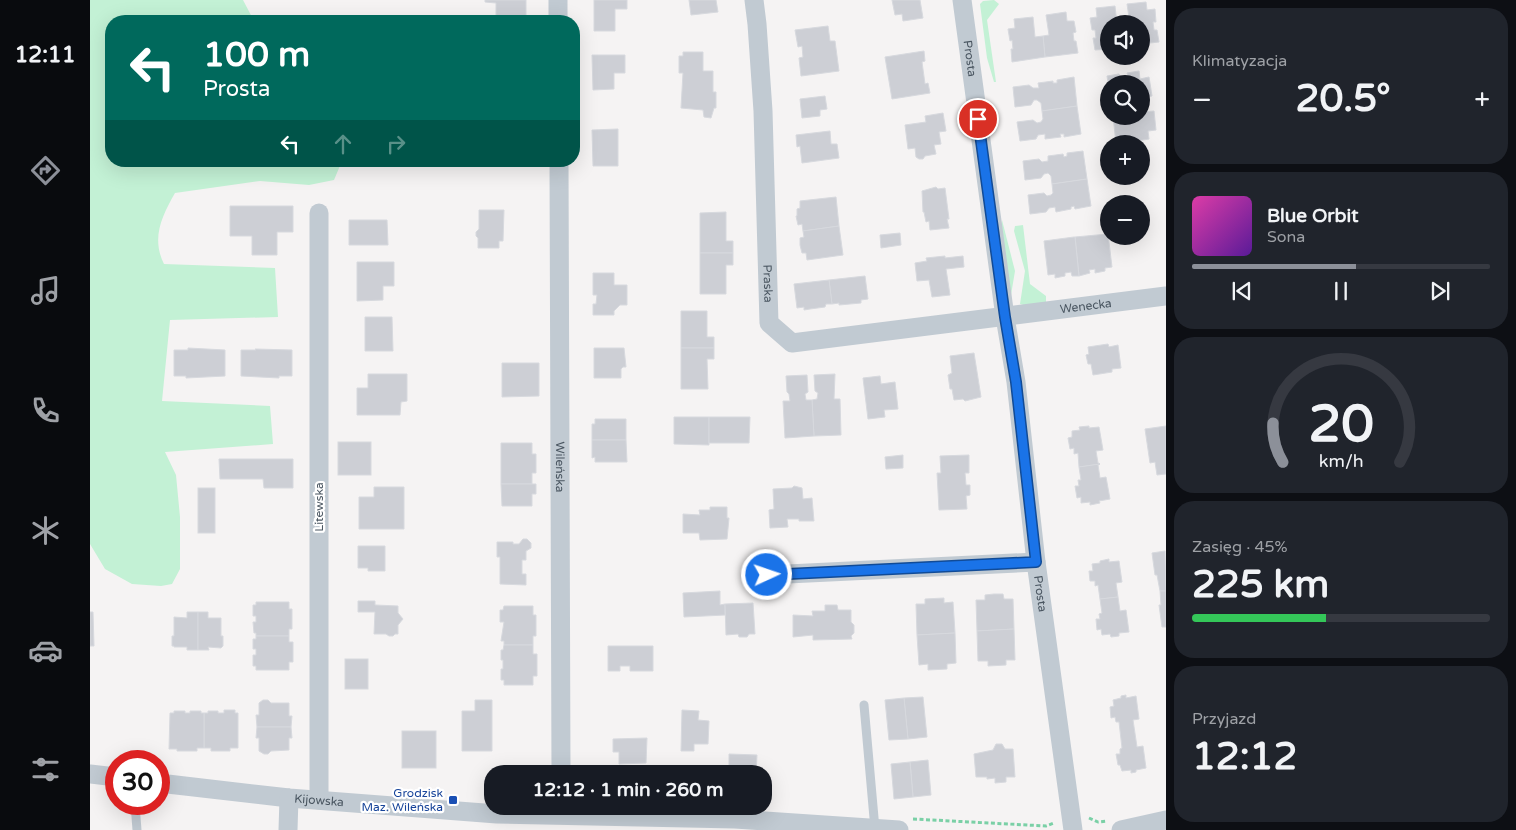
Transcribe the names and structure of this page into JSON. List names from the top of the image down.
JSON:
{
  "streets": {
    "street": [
      "Prosta",
      "Praska",
      "Wenecka",
      "Wileńska",
      "Litewska",
      "Kijowska"
    ]
  },
  "crossings": [
    ["Prosta", "Praska"],
    ["Prosta", "Wenecka"],
    ["Praska", "Wenecka"],
    ["Litewska", "Kijowska"]
  ],
  "places": {
    "transit": ["Grodzisk Maz. Wileńska"]
  },
  "page": {
    "tabs": "12:11",
    "tile": [
      "Klimatyzacja",
      ["Zasięg · 45%", "225 km"],
      ["Przyjazd", "12:12"]
    ],
    "map_buttons": ["+", "−"],
    "turn": ["100 m", "Prosta"],
    "heat": ["−", "20.5°", "+"],
    "song": ["Blue Orbit", "Sona"],
    "limit": "30",
    "trip": "12:12 · 1 min · 260 m",
    "gauge": ["20", "km/h"]
  }
}
